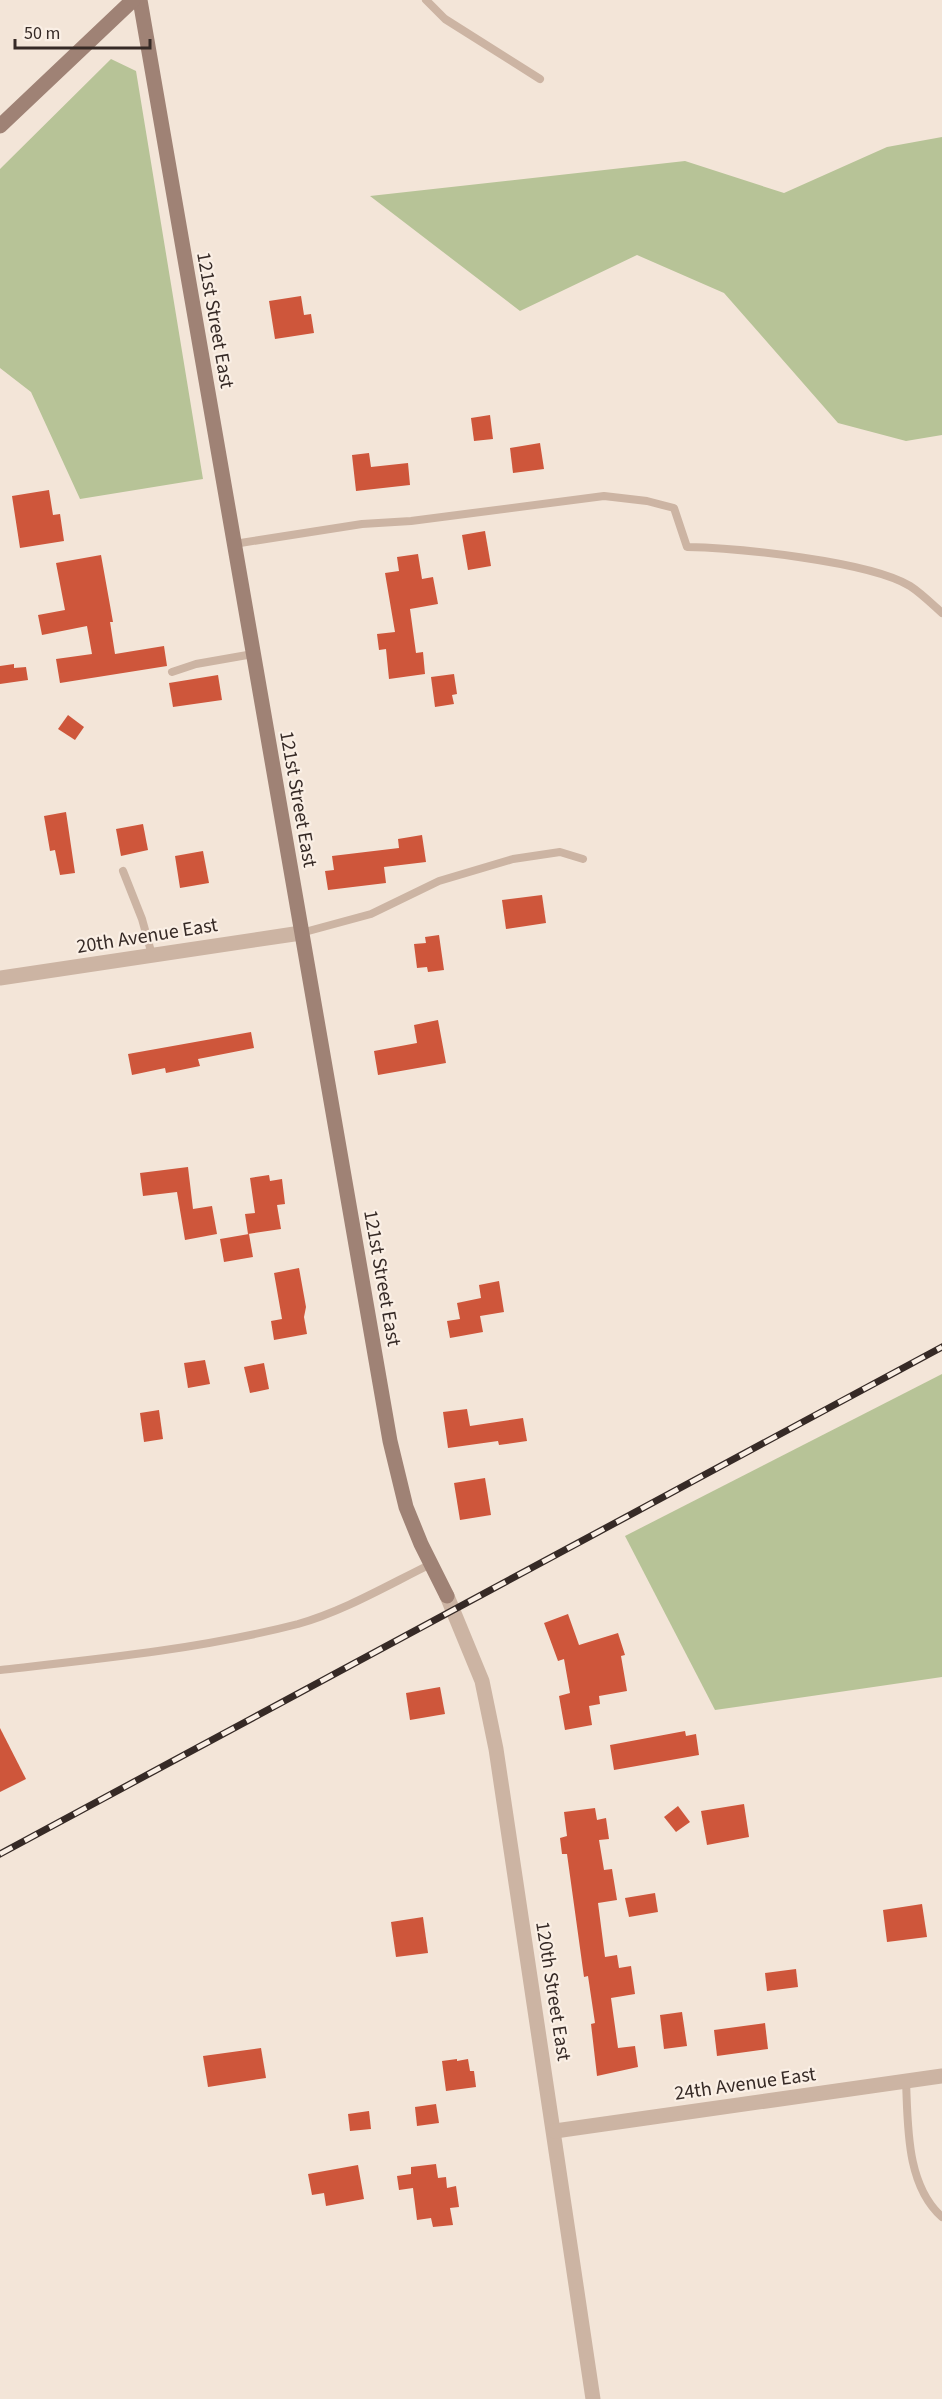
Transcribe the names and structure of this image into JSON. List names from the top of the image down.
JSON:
{
  "streets": {
    "street": [
      "121st Street East",
      "20th Avenue East",
      "120th Street East",
      "24th Avenue East"
    ]
  },
  "crossings": [
    ["121st Street East", "20th Avenue East"],
    ["121st Street East", "120th Street East"],
    ["120th Street East", "24th Avenue East"]
  ],
  "scale_bar": "50 m"
}
